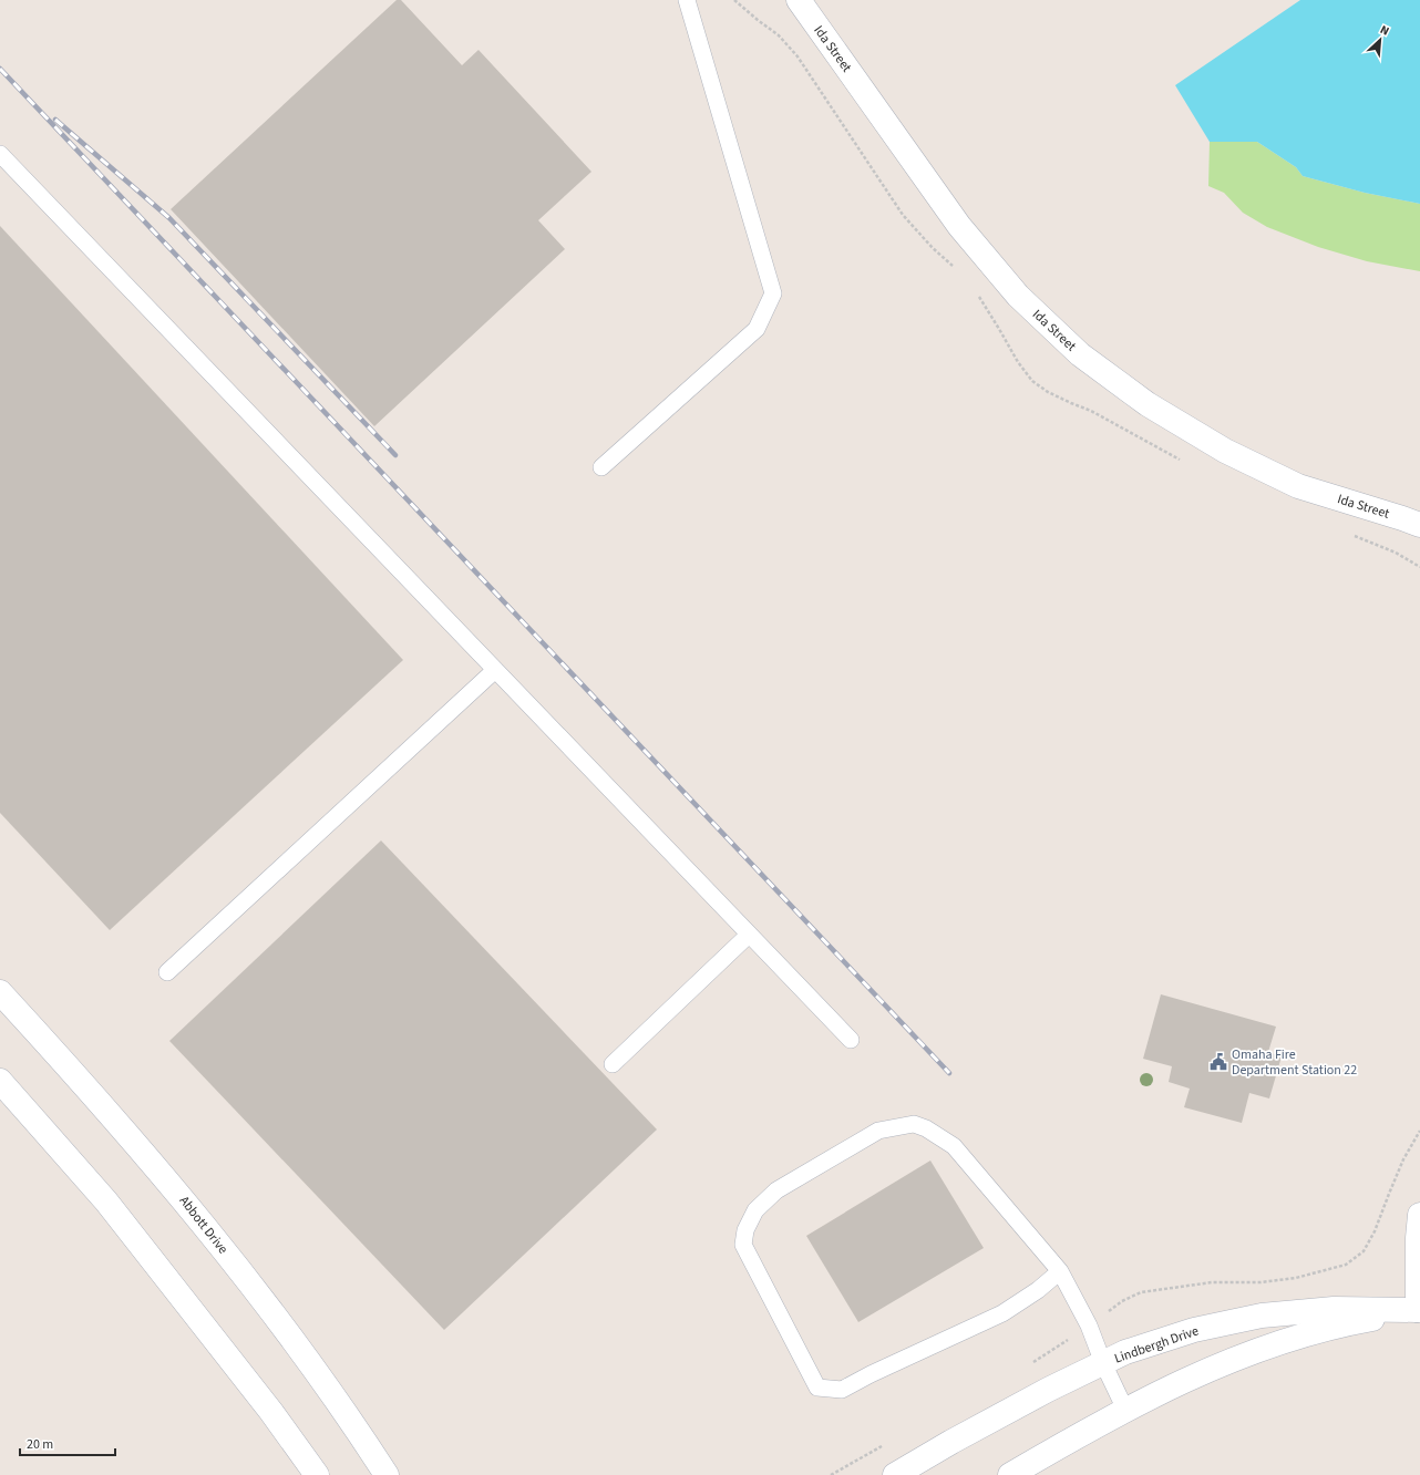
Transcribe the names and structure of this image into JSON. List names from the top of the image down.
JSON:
{
  "streets": {
    "street": ["Ida Street", "Abbott Drive", "Lindbergh Drive"]
  },
  "places": {
    "public building": ["Omaha Fire Department Station 22"]
  },
  "scale_bar": "20 m",
  "north": "top right"
}
